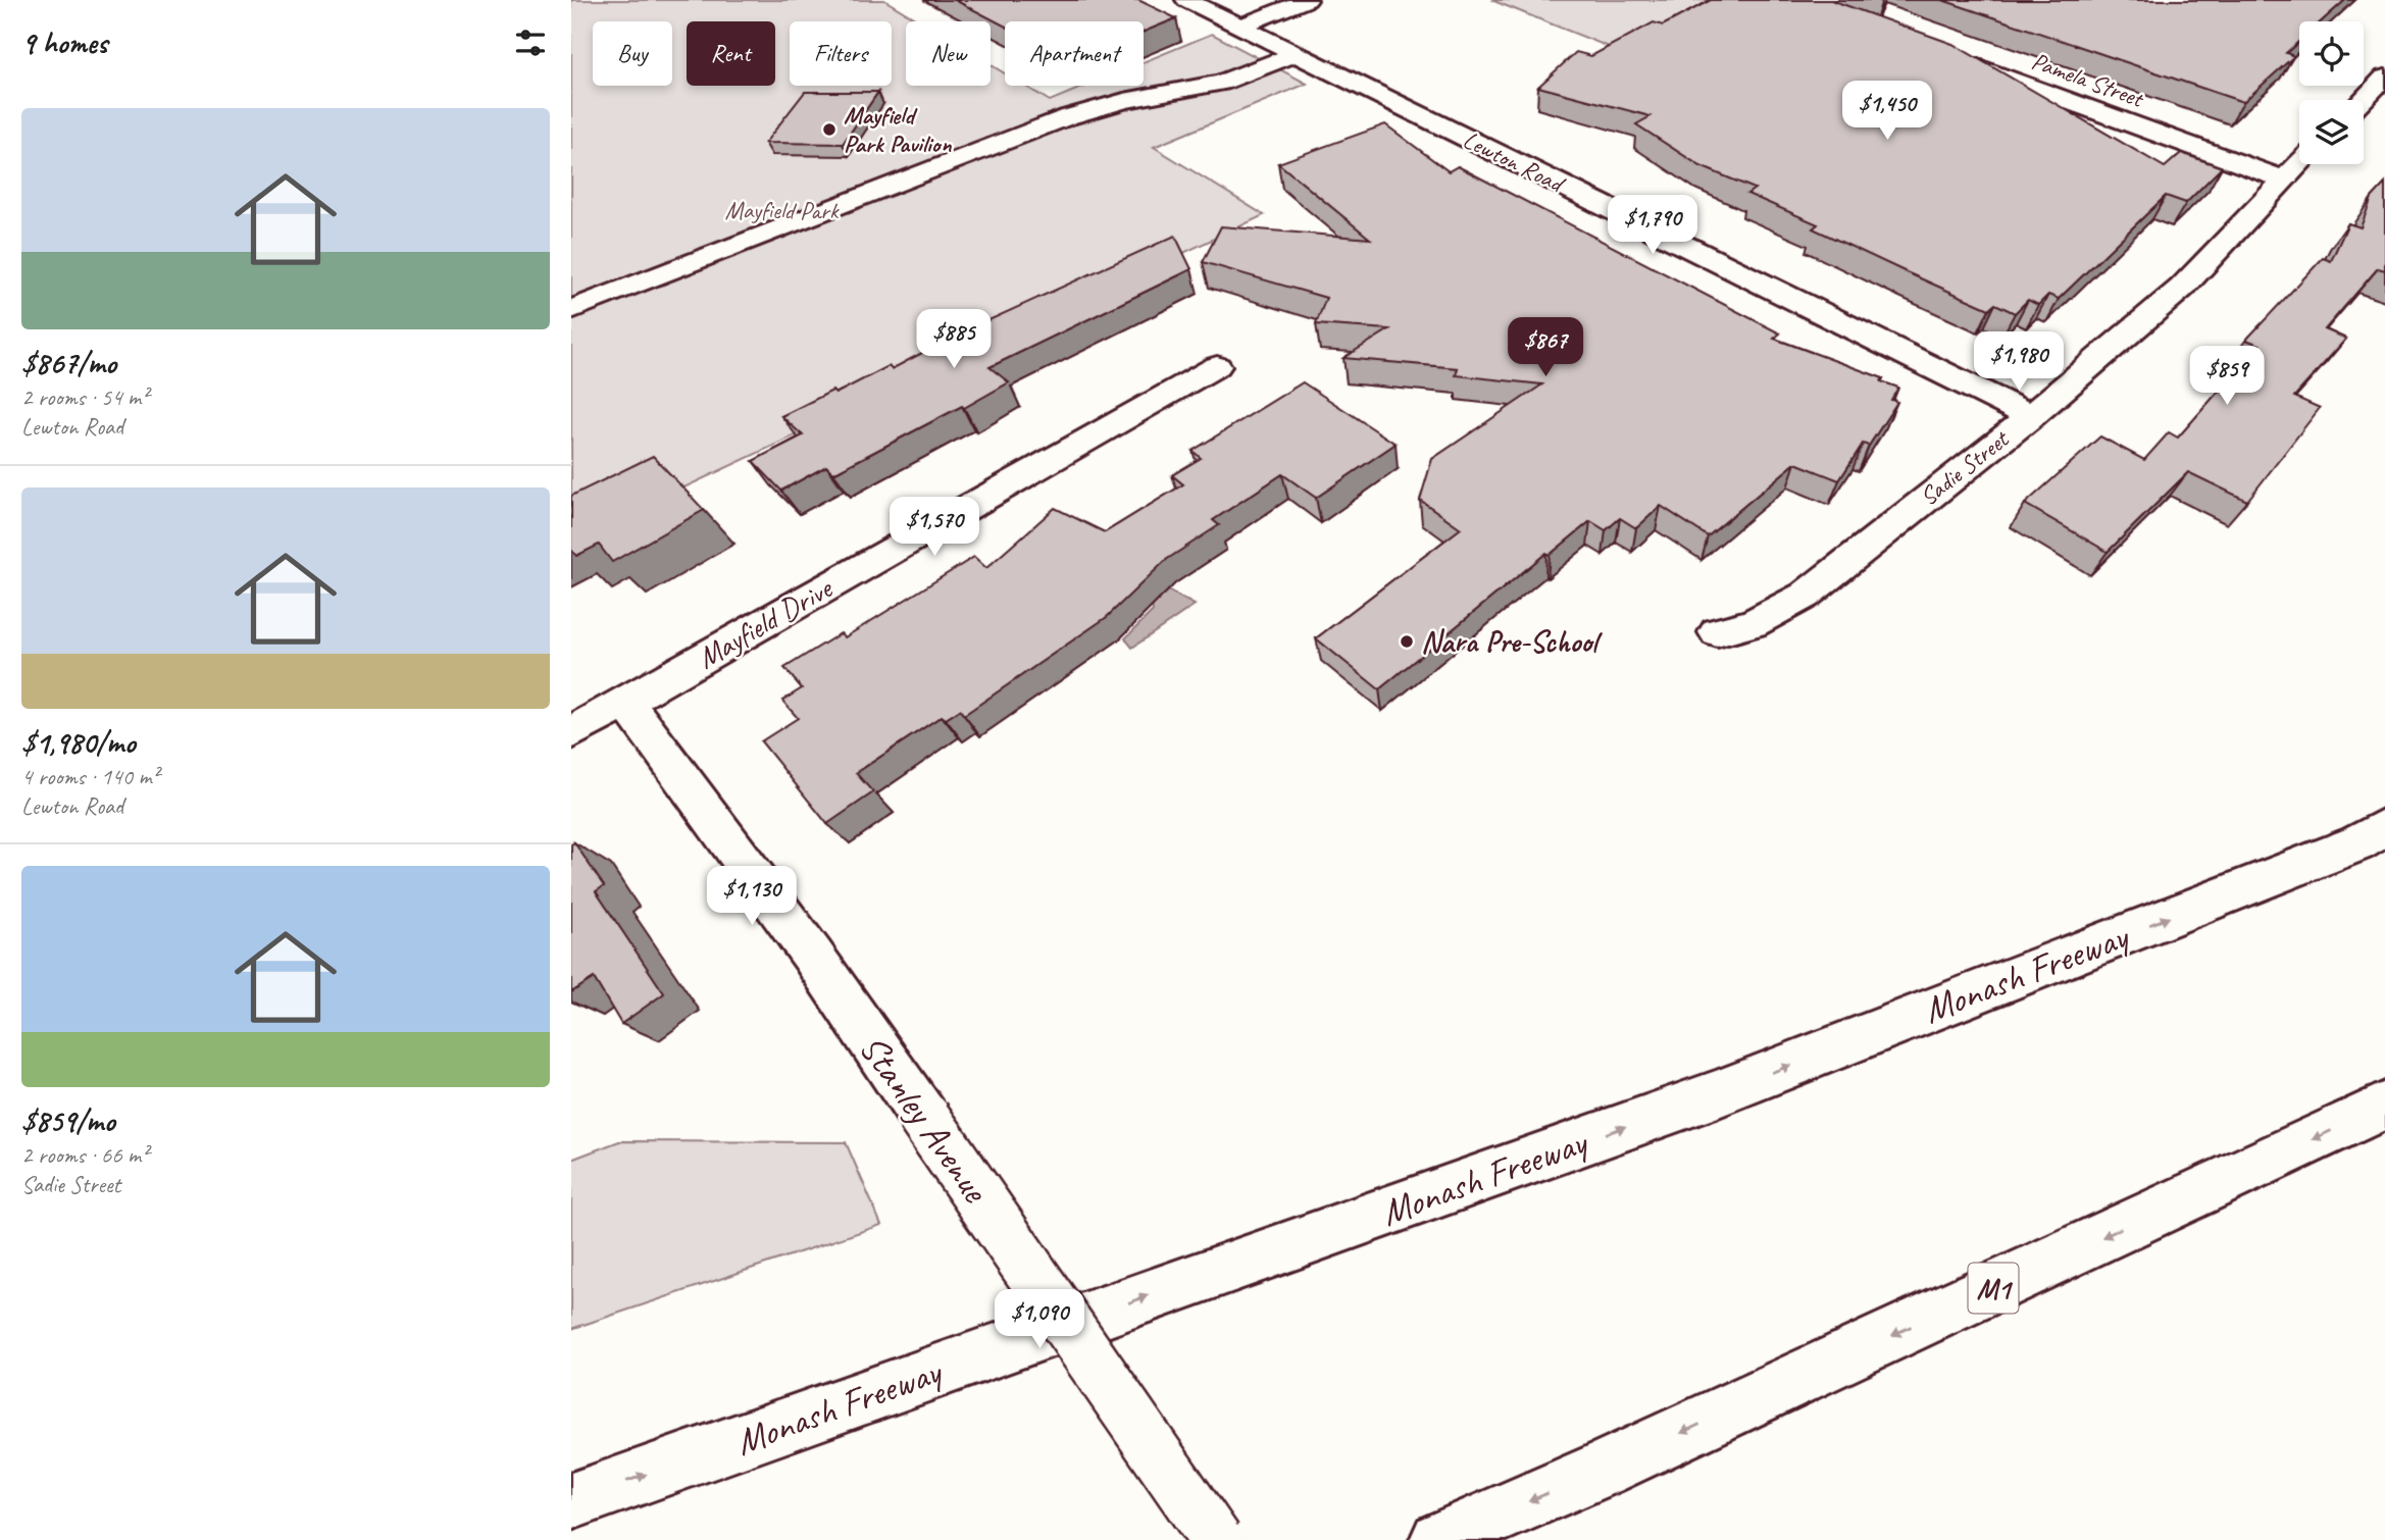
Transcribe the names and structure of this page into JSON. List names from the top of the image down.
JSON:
{
  "streets": {
    "main road": [
      "Pamela Street",
      "Lewton Road",
      "Sadie Street",
      "Mayfield Drive",
      "Monash Freeway",
      "Stanley Avenue",
      "M1"
    ]
  },
  "crossings": [
    ["Pamela Street", "Sadie Street"],
    ["Lewton Road", "Sadie Street"],
    ["Mayfield Drive", "Stanley Avenue"]
  ],
  "parks": ["Mayfield Park"],
  "places": ["Mayfield Park Pavilion", "Nara Pre-School"],
  "page": {
    "heading": "9 homes",
    "chip": [
      "Buy",
      "Rent",
      "Filters",
      "New",
      "Apartment"
    ],
    "price": [
      "$1,450",
      "$1,790",
      "$885",
      "$867",
      "$1,980",
      "$859",
      "$1,570",
      "$1,130",
      "$1,090"
    ],
    "list": [
      {
        "name": "$867/mo",
        "note": "2 rooms · 54 m² · Lewton Road"
      },
      {
        "name": "$1,980/mo",
        "note": "4 rooms · 140 m² · Lewton Road"
      },
      {
        "name": "$859/mo",
        "note": "2 rooms · 66 m² · Sadie Street"
      }
    ]
  }
}
